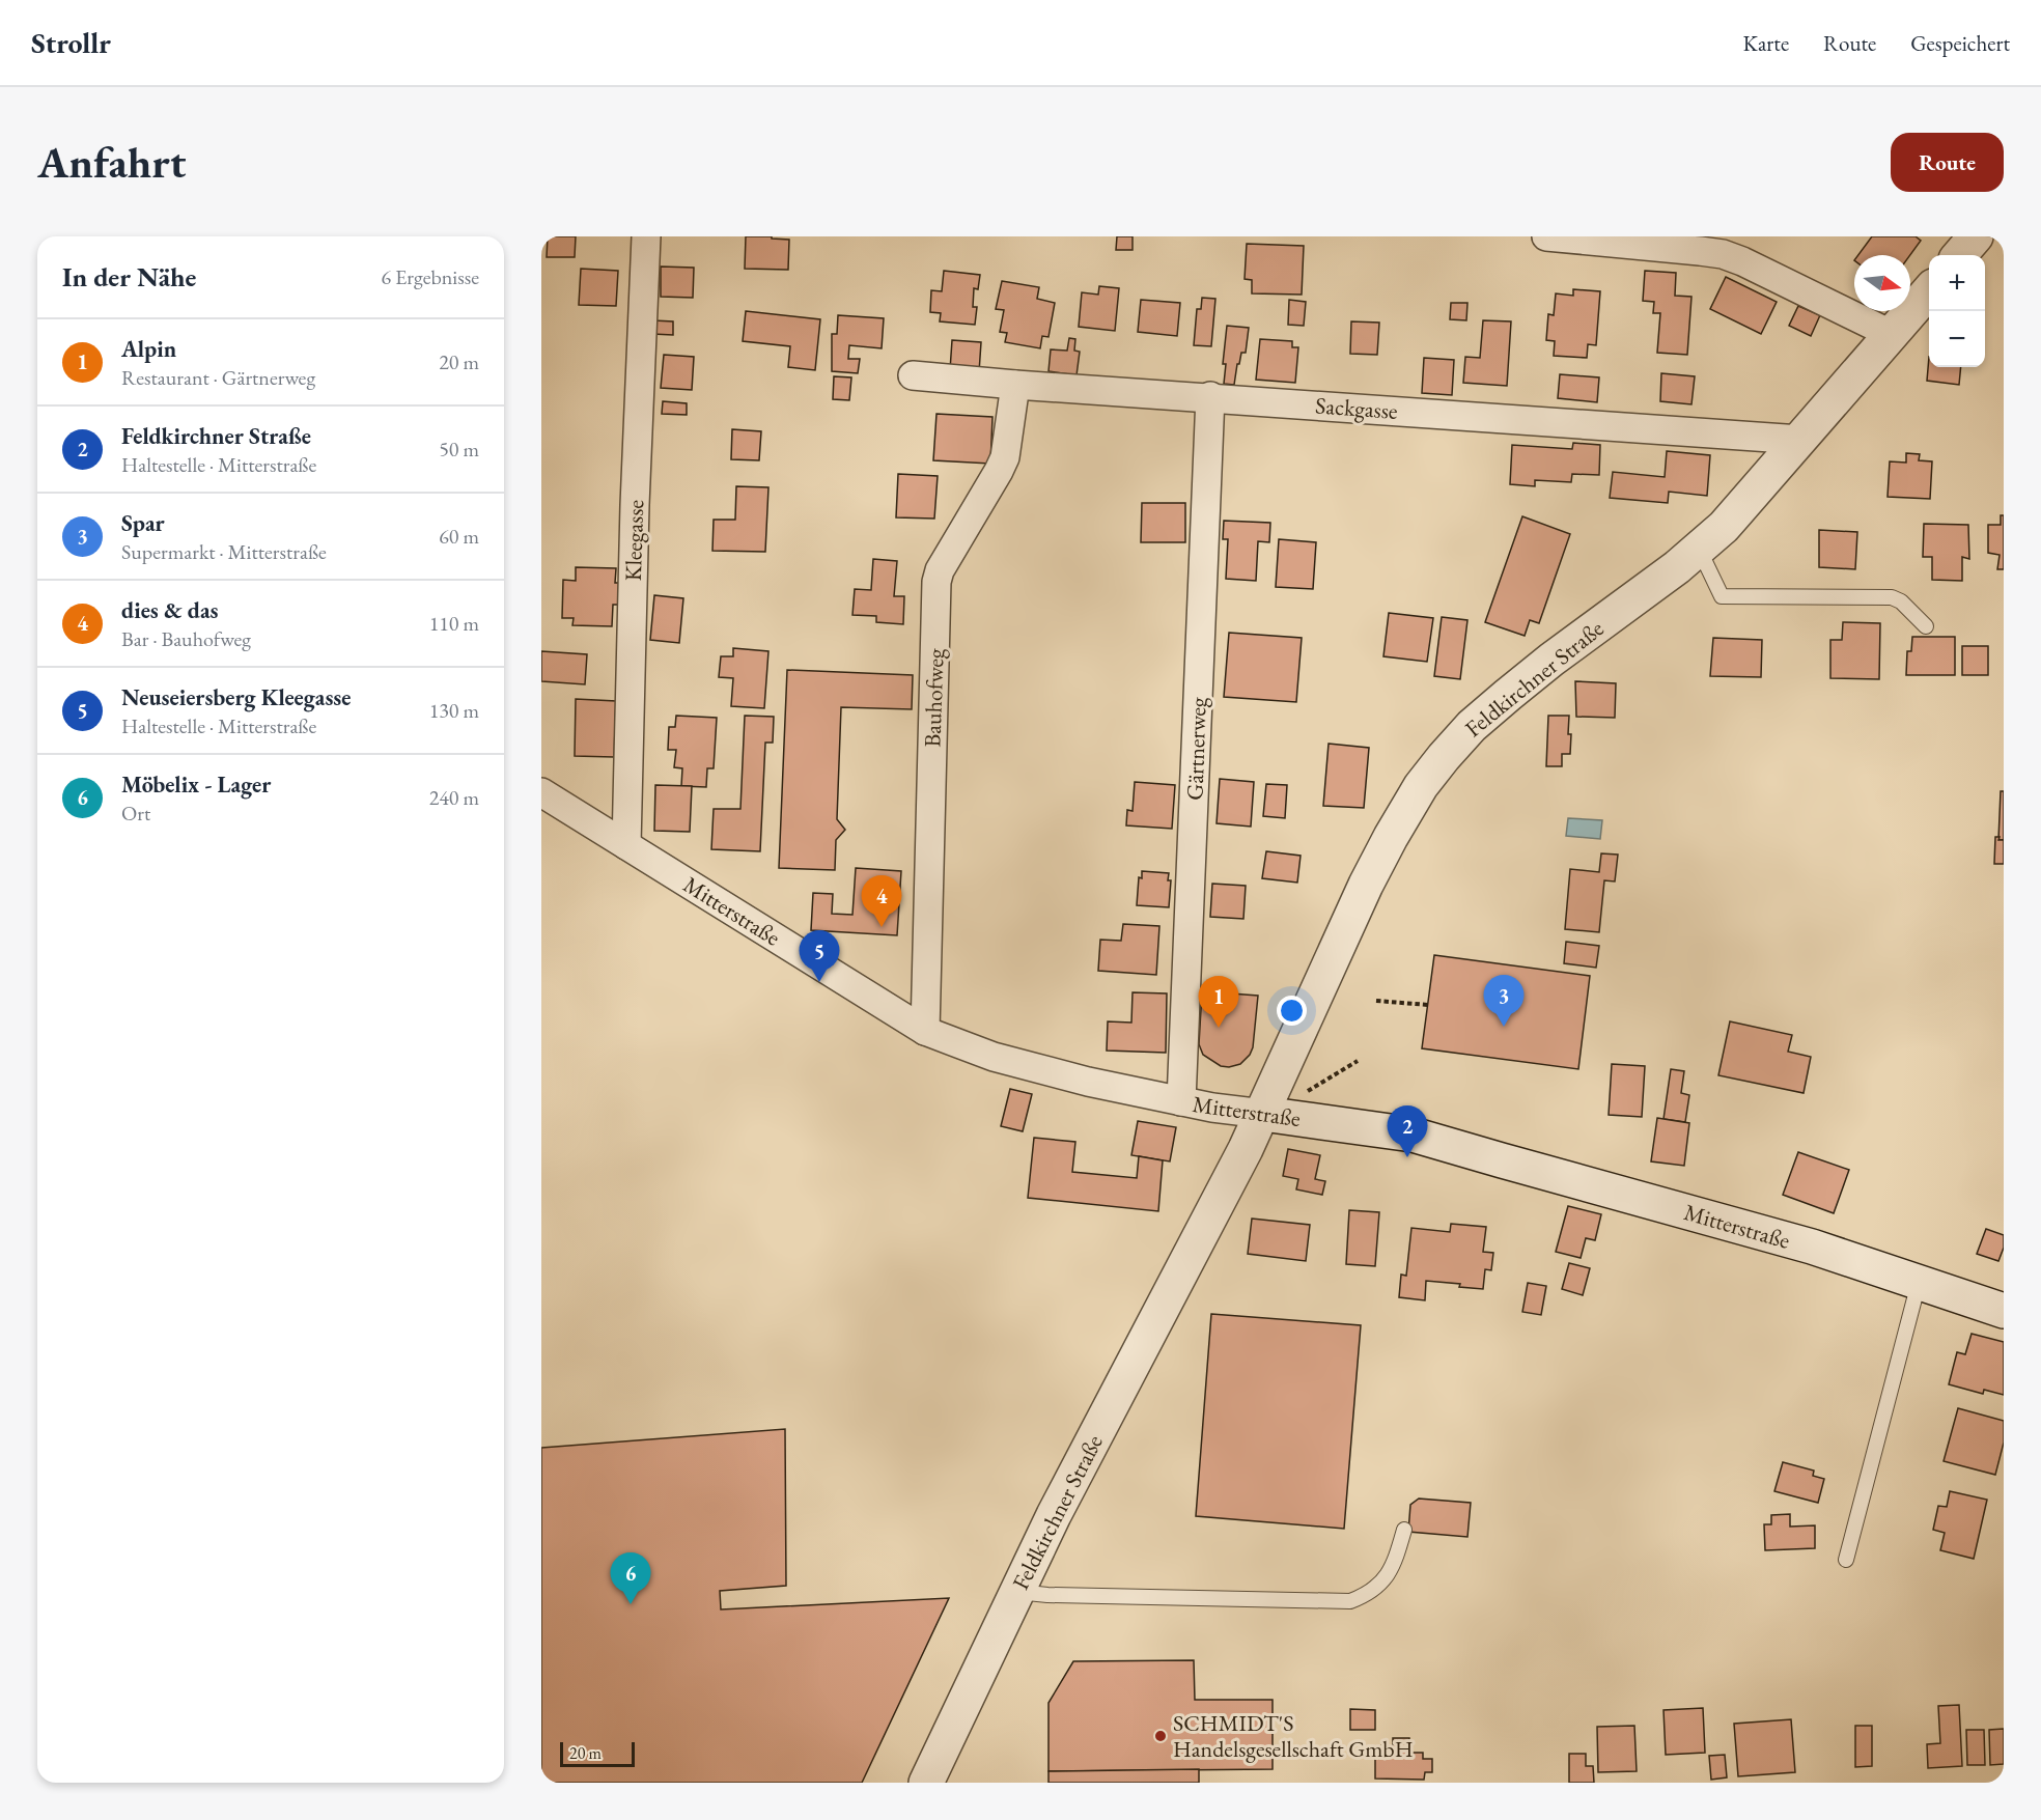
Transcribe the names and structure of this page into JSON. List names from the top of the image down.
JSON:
{
  "streets": {
    "street": [
      "Sackgasse",
      "Kleegasse",
      "Feldkirchner Straße",
      "Bauhofweg",
      "Gärtnerweg",
      "Mitterstraße"
    ]
  },
  "crossings": [
    ["Sackgasse", "Feldkirchner Straße"],
    ["Sackgasse", "Bauhofweg"],
    ["Sackgasse", "Gärtnerweg"],
    ["Kleegasse", "Mitterstraße"],
    ["Feldkirchner Straße", "Mitterstraße"],
    ["Bauhofweg", "Mitterstraße"],
    ["Gärtnerweg", "Mitterstraße"]
  ],
  "places": ["SCHMIDT'S Handelsgesellschaft GmbH"],
  "scale_bar": "20 m",
  "north": "right",
  "page": {
    "header": "Strollr",
    "nav": ["Karte", "Route", "Gespeichert"],
    "buttons": "Route",
    "title": "Anfahrt",
    "heading": ["In der Nähe", "6 Ergebnisse"],
    "map_buttons": ["+", "−"],
    "list": [
      {
        "mark": "1",
        "name": "Alpin",
        "note": "Restaurant · Gärtnerweg",
        "value": "20 m"
      },
      {
        "mark": "2",
        "name": "Feldkirchner Straße",
        "note": "Haltestelle · Mitterstraße",
        "value": "50 m"
      },
      {
        "mark": "3",
        "name": "Spar",
        "note": "Supermarkt · Mitterstraße",
        "value": "60 m"
      },
      {
        "mark": "4",
        "name": "dies & das",
        "note": "Bar · Bauhofweg",
        "value": "110 m"
      },
      {
        "mark": "5",
        "name": "Neuseiersberg Kleegasse",
        "note": "Haltestelle · Mitterstraße",
        "value": "130 m"
      },
      {
        "mark": "6",
        "name": "Möbelix - Lager",
        "note": "Ort",
        "value": "240 m"
      }
    ],
    "pins": [
      "4",
      "5",
      "3",
      "1",
      "2",
      "6"
    ],
    "scale": "20 m"
  }
}
